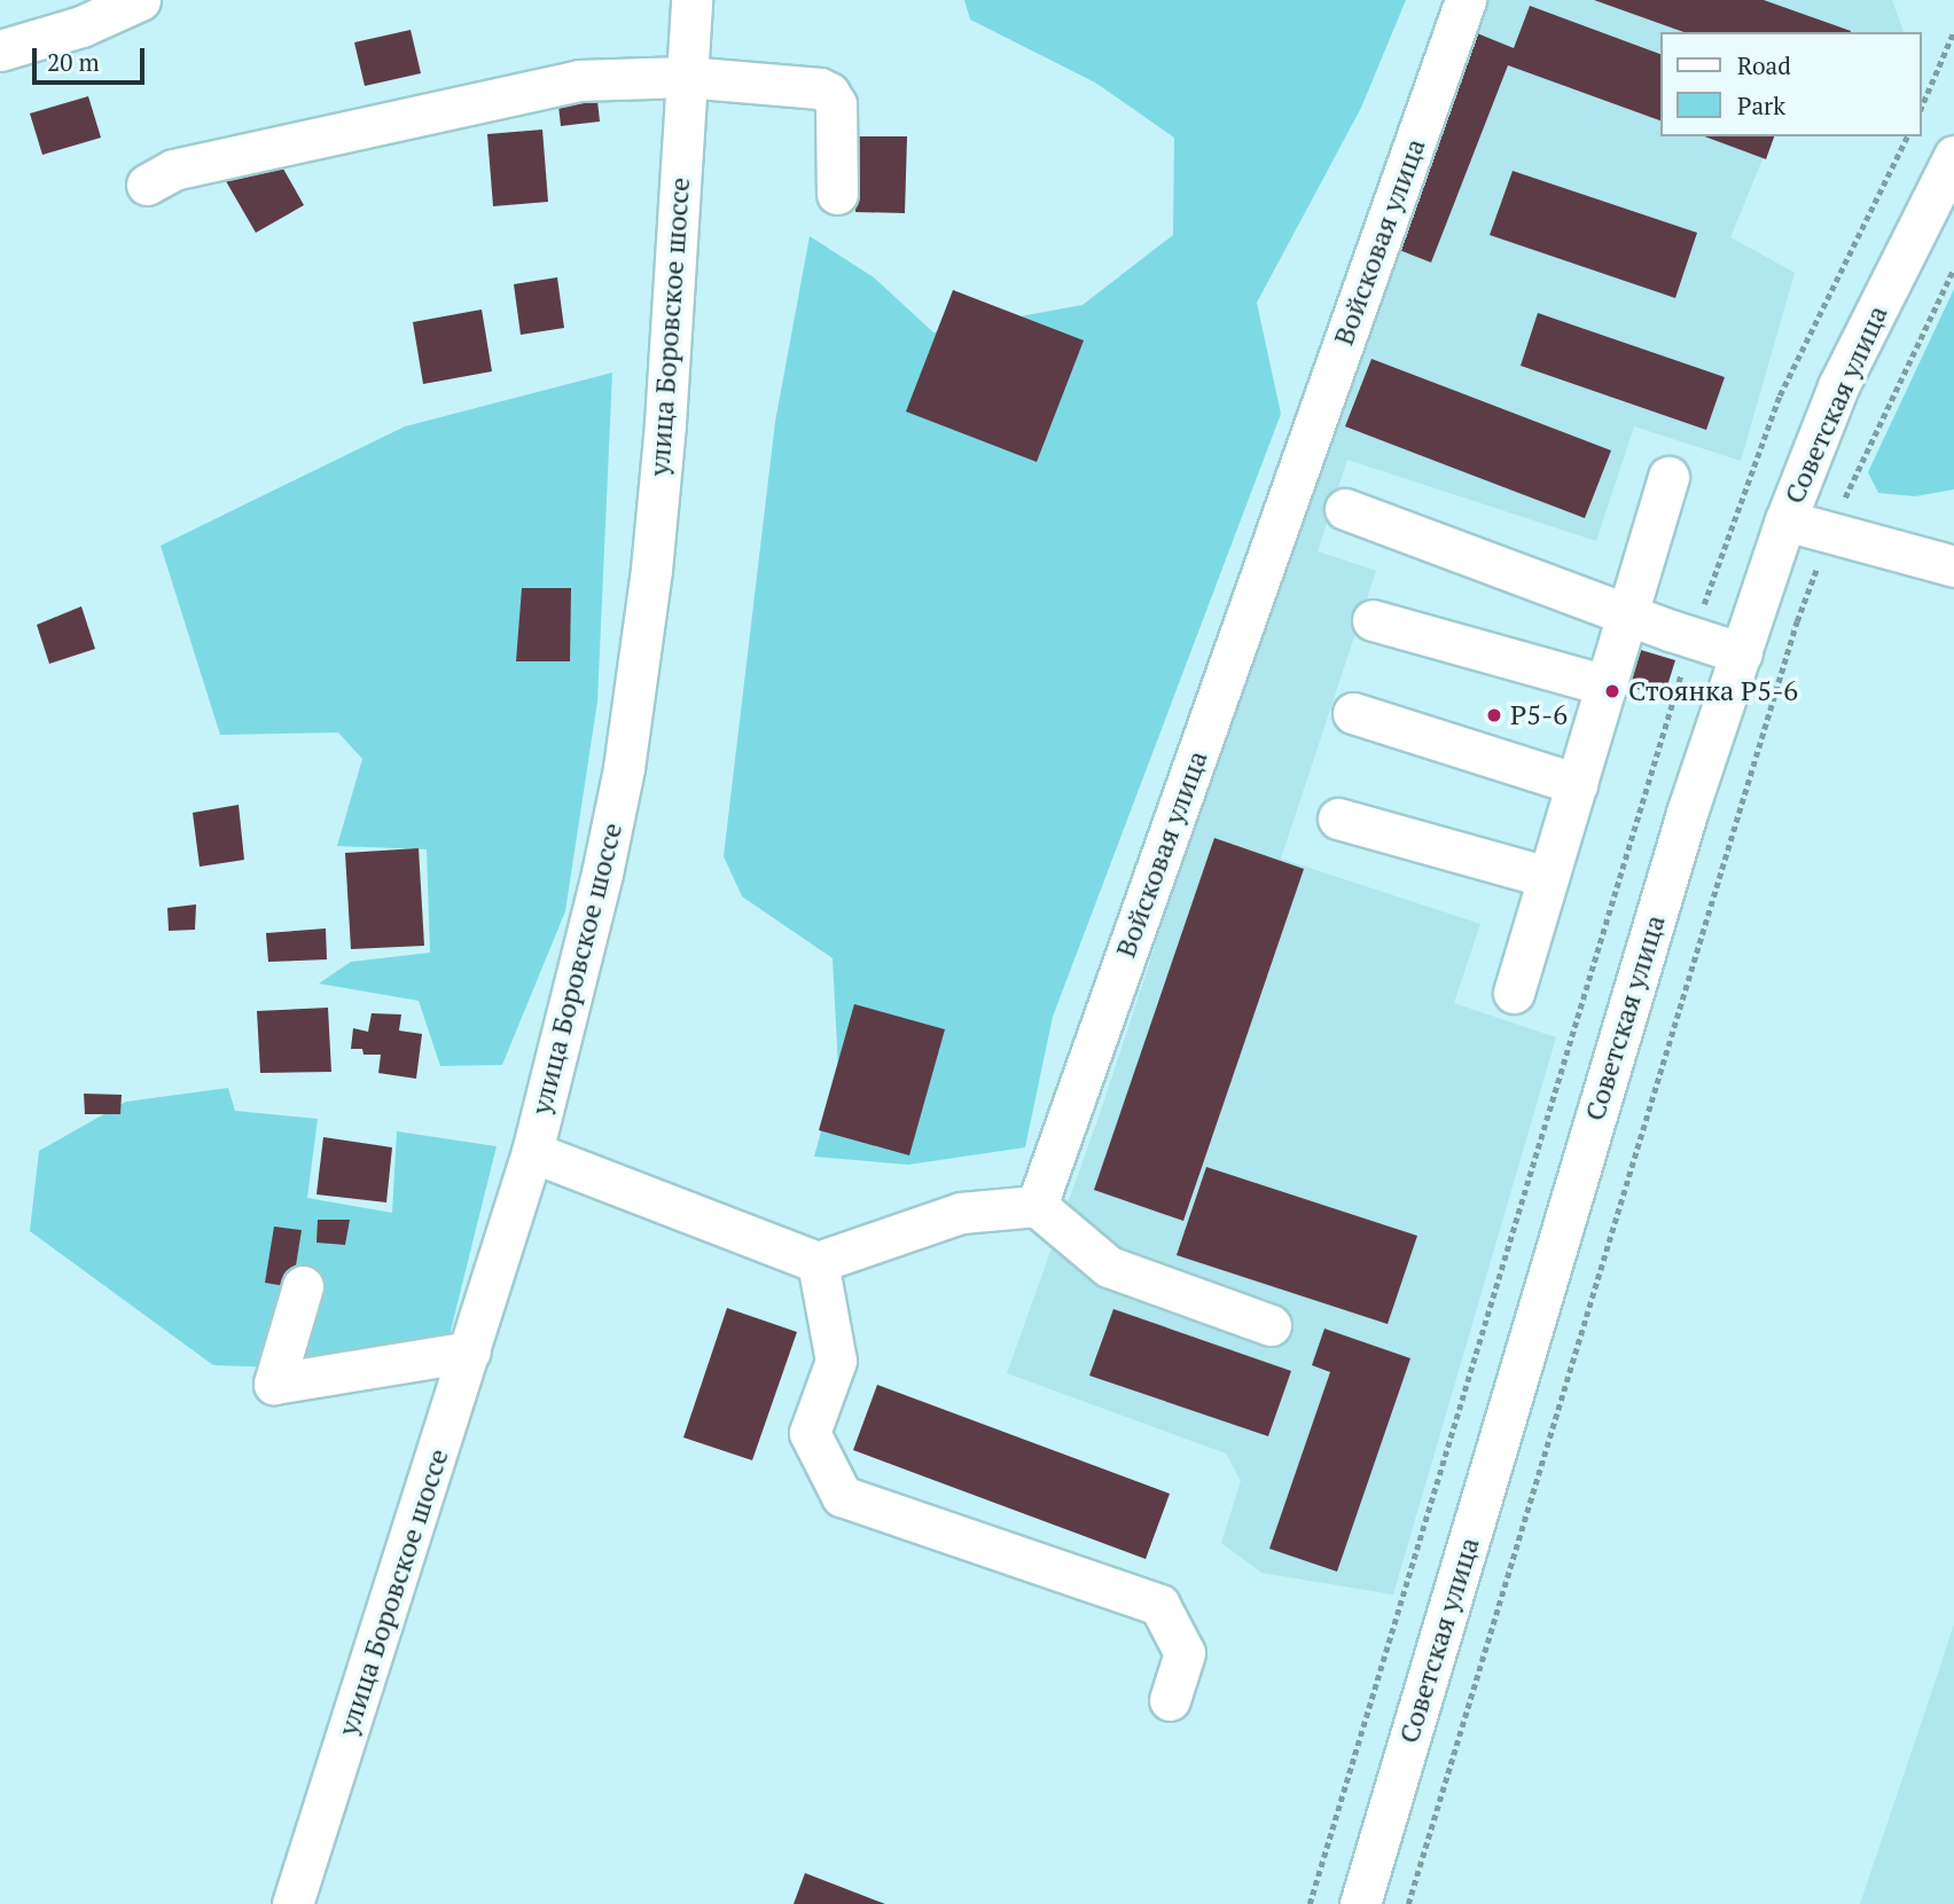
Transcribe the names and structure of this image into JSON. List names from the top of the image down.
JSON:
{
  "streets": {
    "street": ["Войсковая улица", "улица Боровское шоссе", "Советская улица"]
  },
  "places": ["Стоянка Р5-6", "Р5-6"],
  "legend": ["Road", "Park"],
  "scale_bar": "20 m"
}
